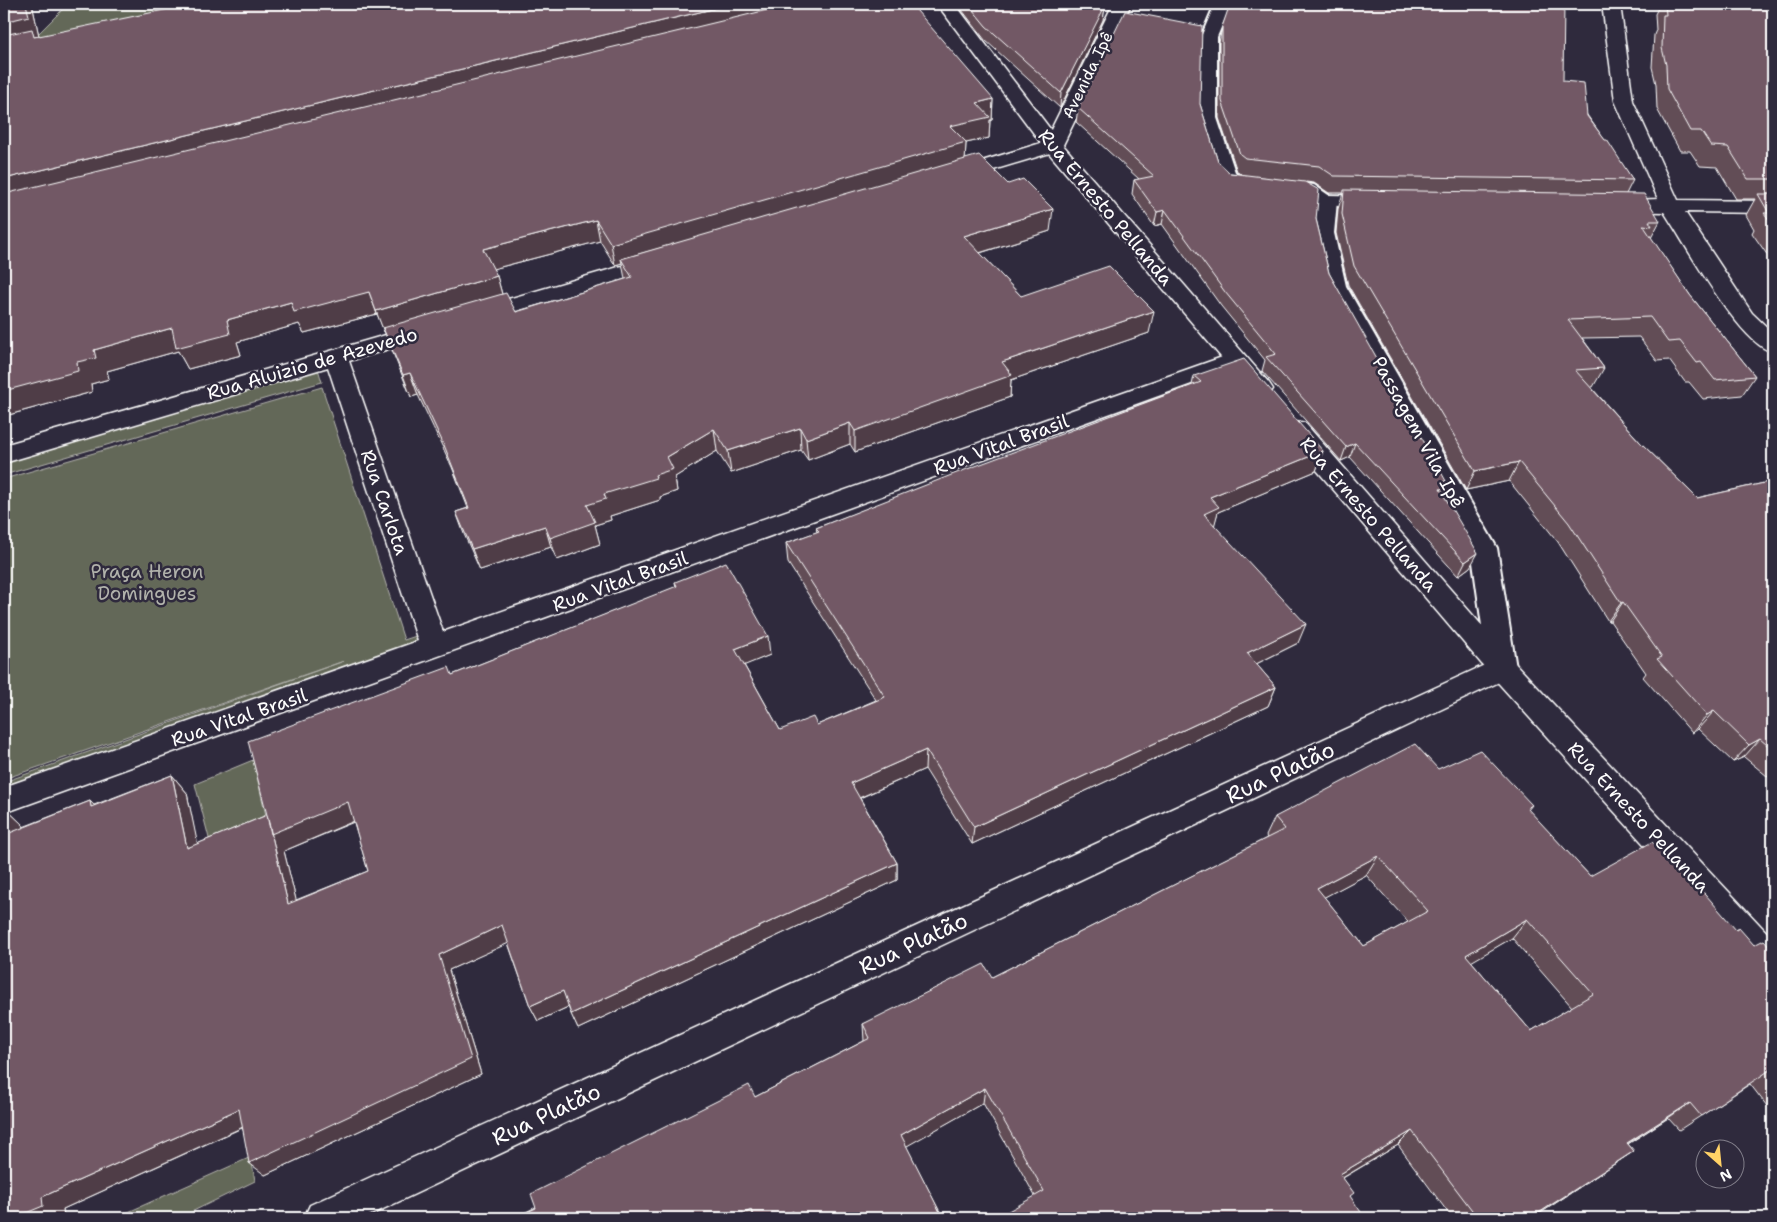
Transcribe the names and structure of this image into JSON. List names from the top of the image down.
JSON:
{
  "streets": {
    "street": [
      "Avenida Ipê",
      "Rua Ernesto Pellanda",
      "Rua Aluizio de Azevedo",
      "Rua Vital Brasil",
      "Rua Carlota",
      "Rua Platão"
    ],
    "lane": ["Passagem Vila Ipê"]
  },
  "crossings": [
    ["Avenida Ipê", "Rua Ernesto Pellanda"],
    ["Rua Ernesto Pellanda", "Passagem Vila Ipê"],
    ["Rua Ernesto Pellanda", "Rua Vital Brasil"],
    ["Rua Ernesto Pellanda", "Rua Platão"],
    ["Rua Aluizio de Azevedo", "Rua Carlota"],
    ["Passagem Vila Ipê", "Rua Platão"],
    ["Rua Vital Brasil", "Rua Carlota"]
  ],
  "parks": ["Praça Heron Domingues"],
  "north": "bottom right"
}
